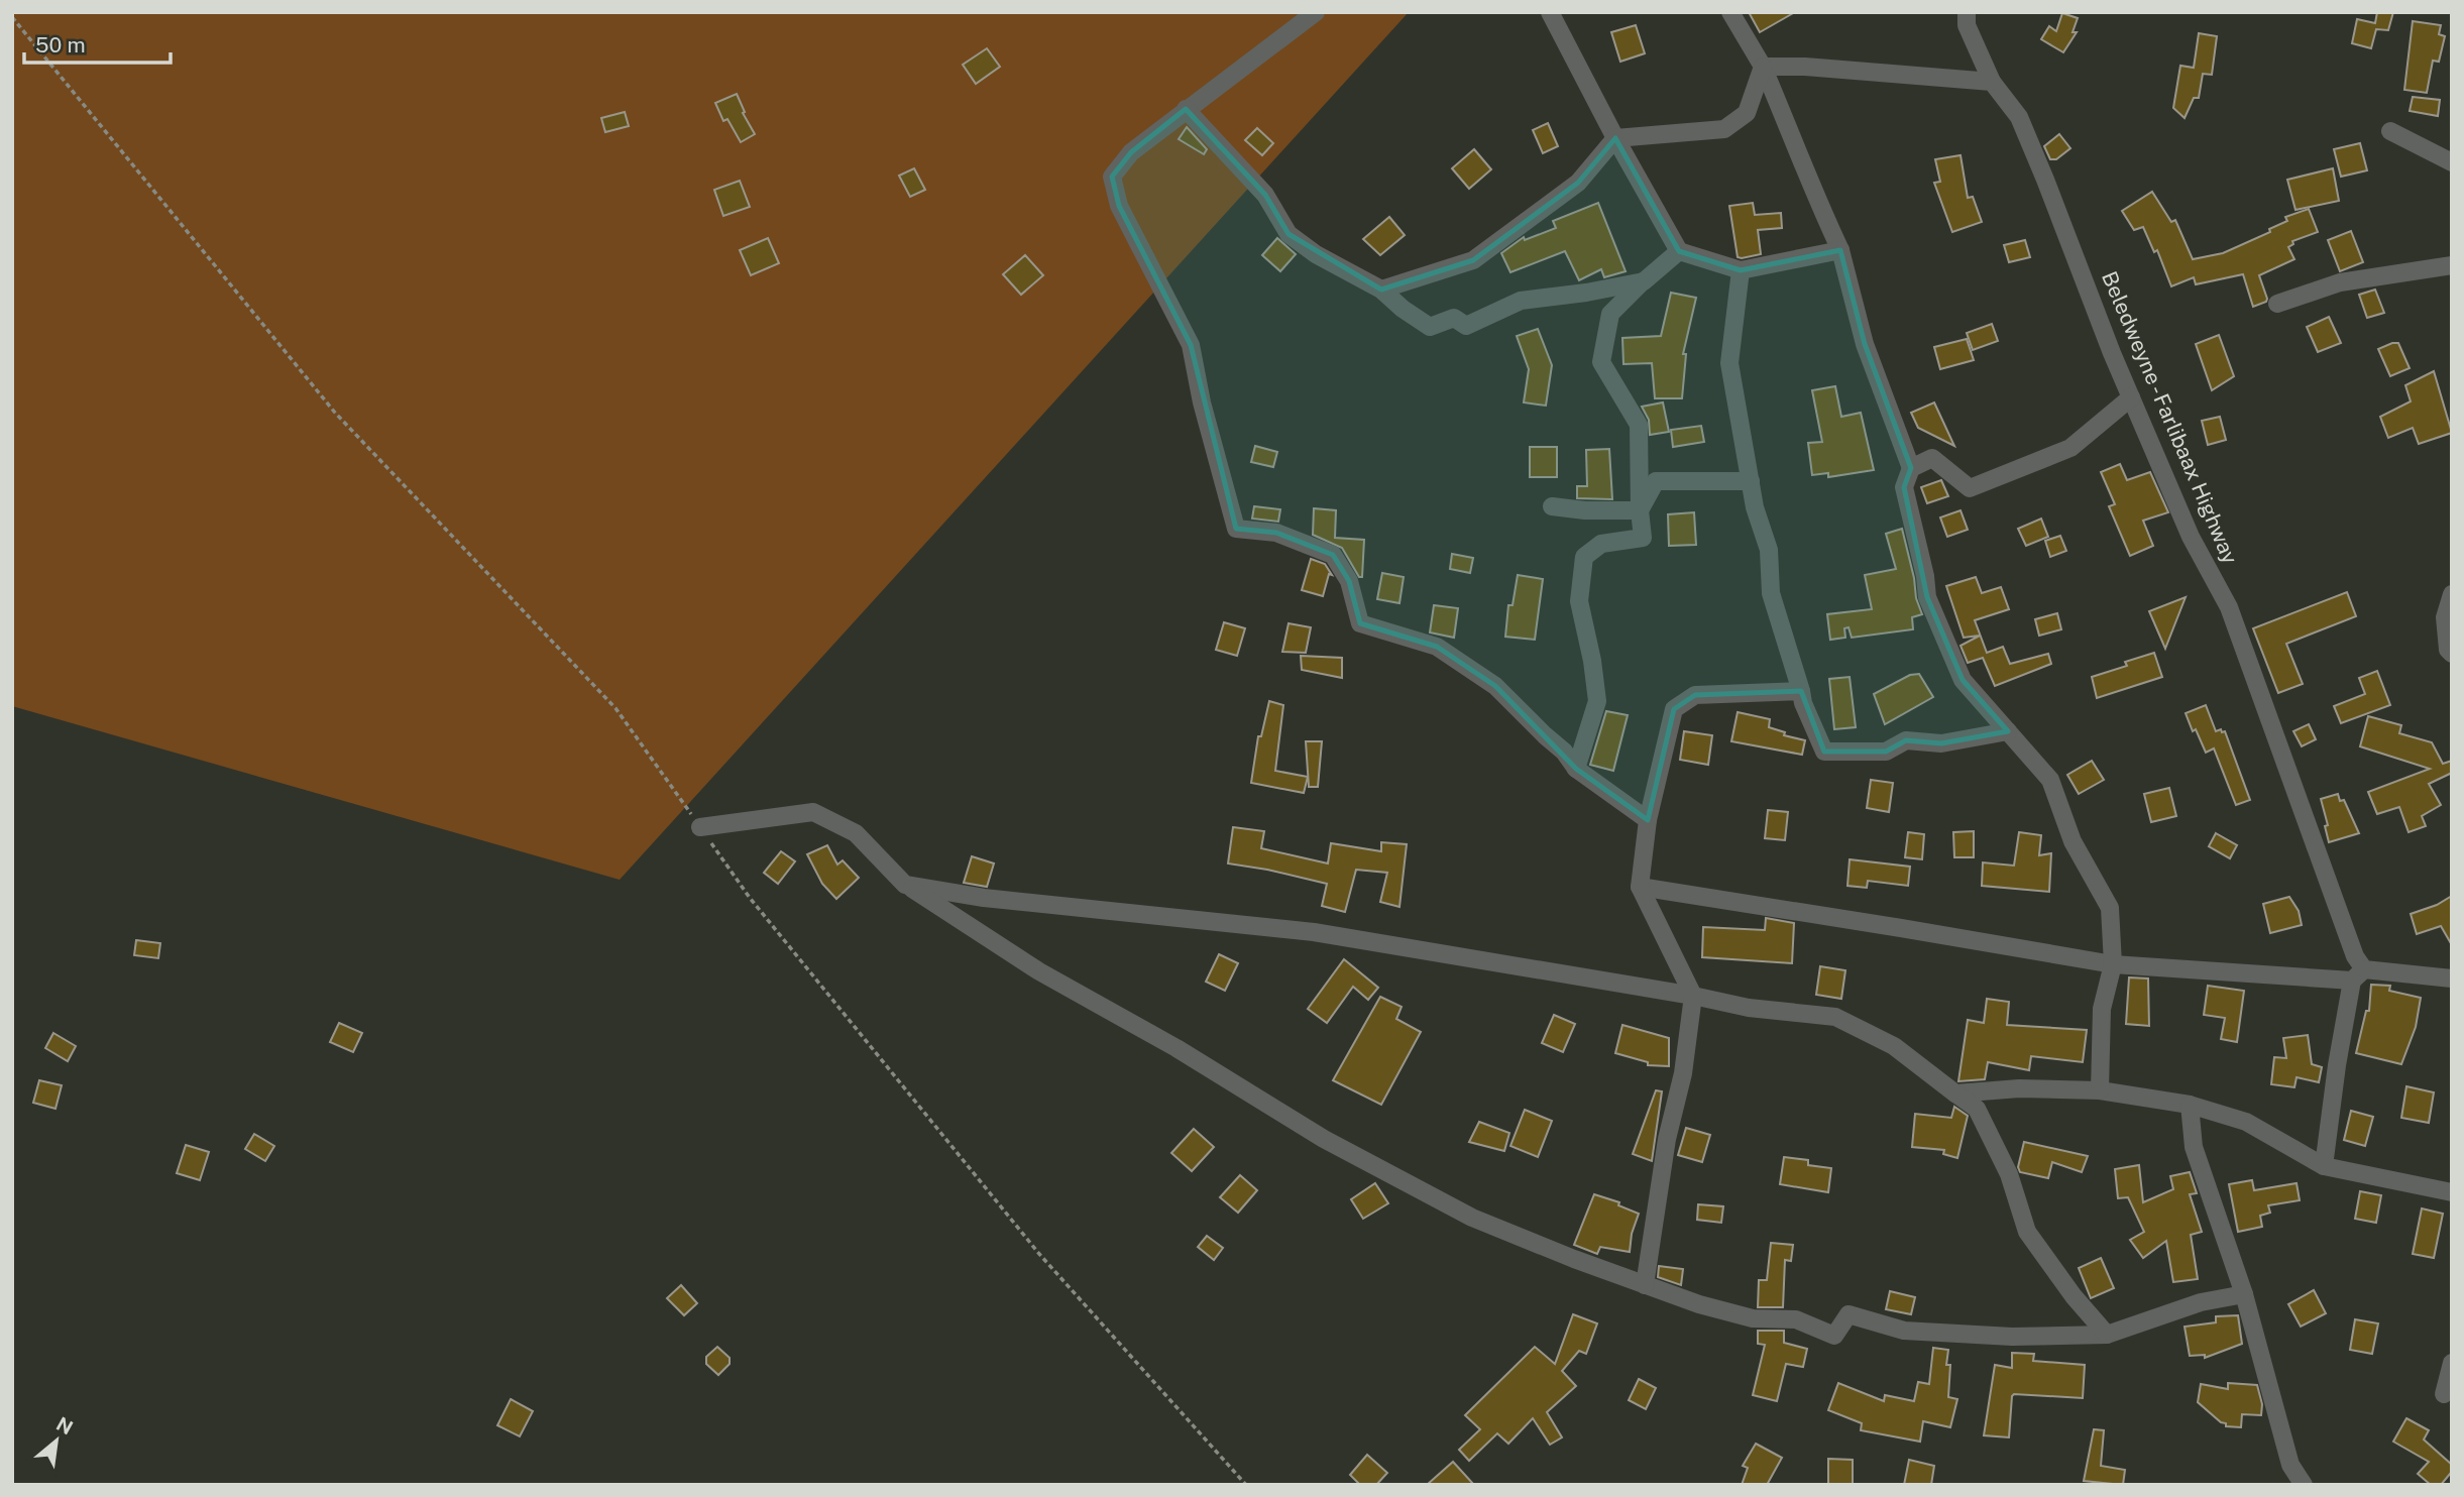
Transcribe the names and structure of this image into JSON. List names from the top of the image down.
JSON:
{
  "streets": {
    "street": ["Beledweyne - Farlibaax Highway"]
  },
  "scale_bar": "50 m",
  "north": "top right"
}
